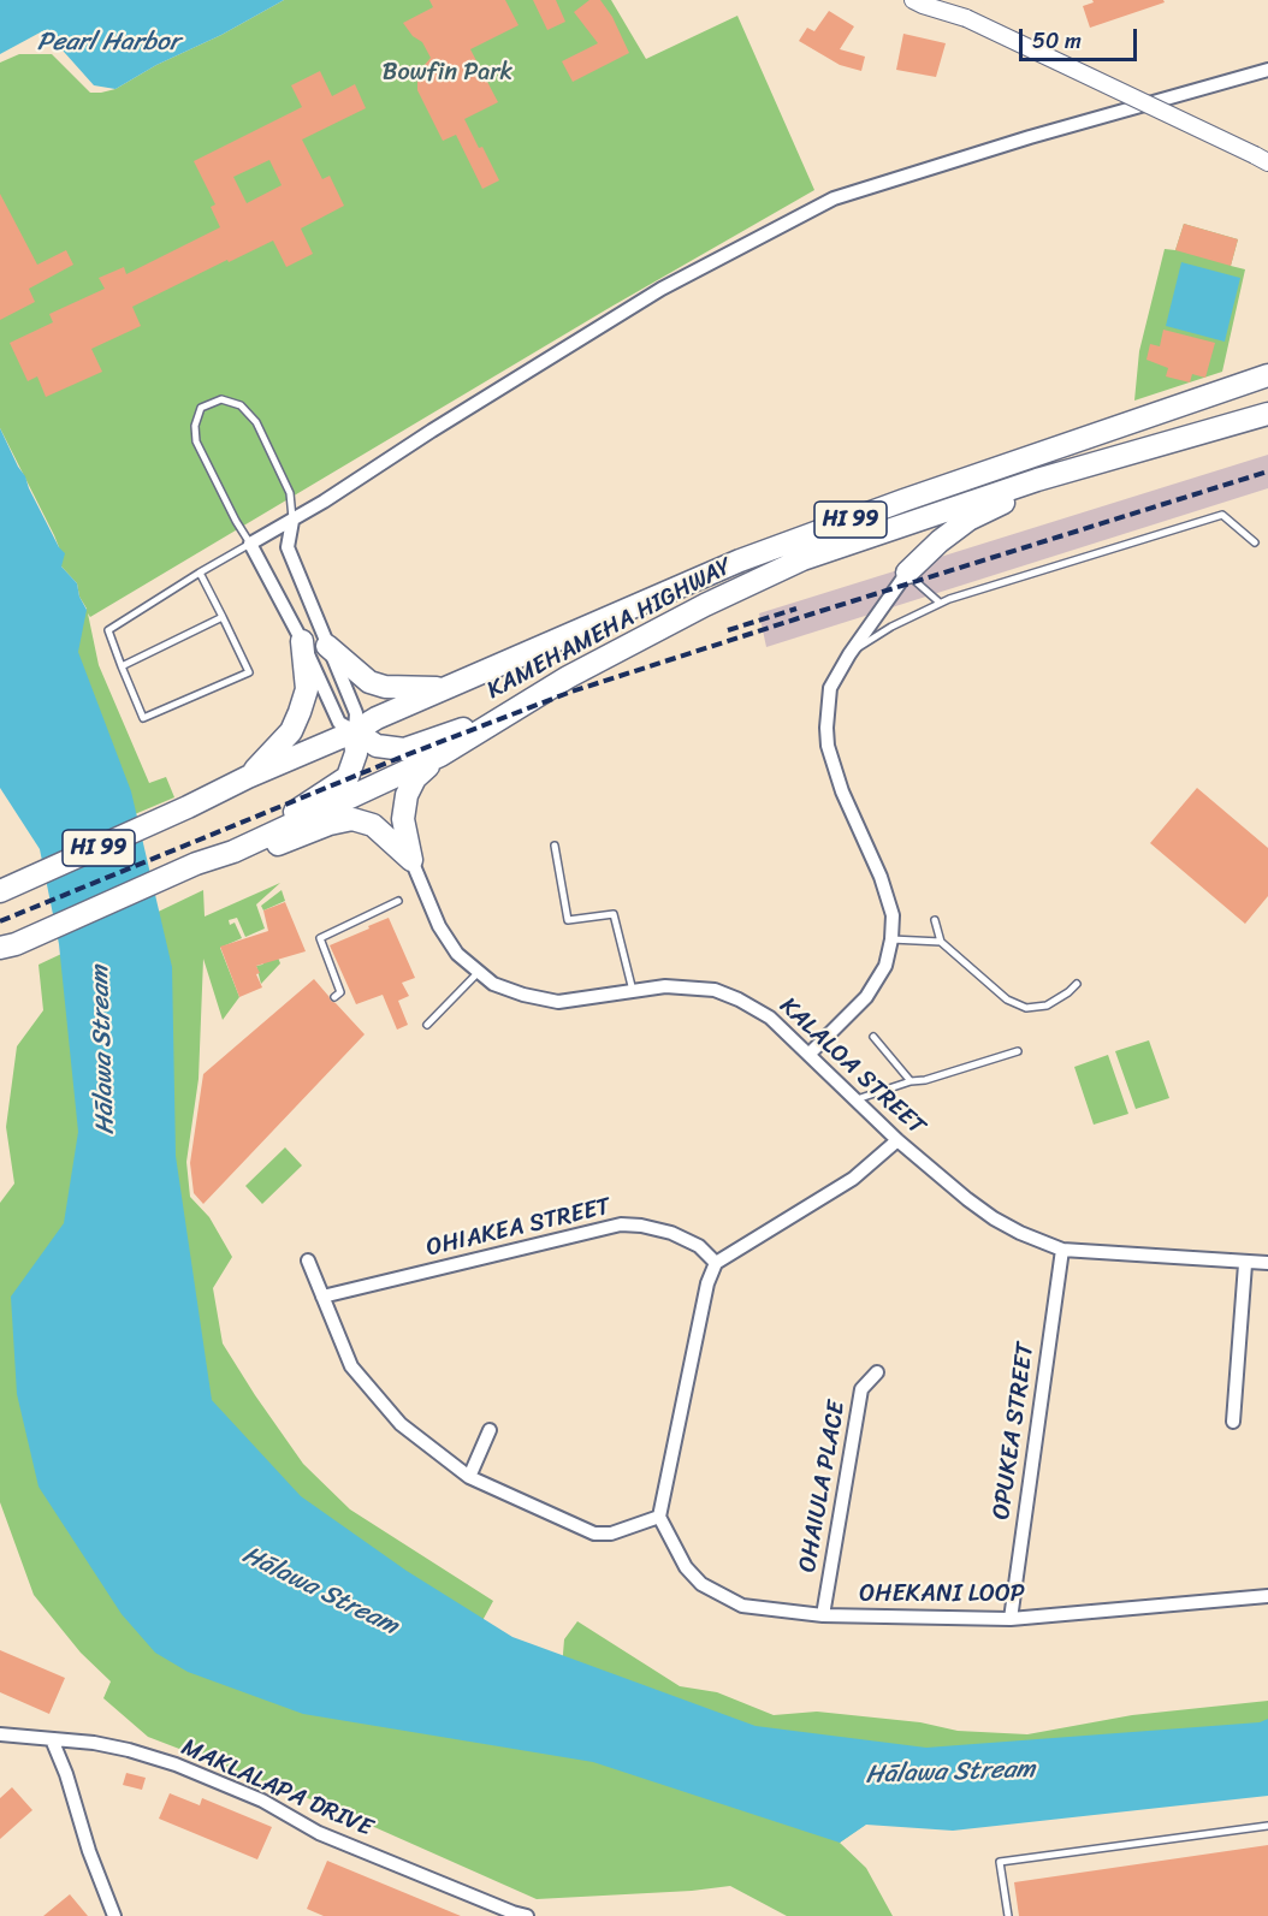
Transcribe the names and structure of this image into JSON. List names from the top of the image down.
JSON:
{
  "streets": {
    "main road": ["HI 99", "KAMEHAMEHA HIGHWAY"],
    "street": [
      "KALALOA STREET",
      "OHIAKEA STREET",
      "OPUKEA STREET",
      "OHAIULA PLACE",
      "OHEKANI LOOP",
      "MAKLALAPA DRIVE"
    ]
  },
  "crossings": [
    ["KALALOA STREET", "OPUKEA STREET"],
    ["OPUKEA STREET", "OHEKANI LOOP"],
    ["OHAIULA PLACE", "OHEKANI LOOP"]
  ],
  "water": ["Pearl Harbor", "Hālawa Stream"],
  "parks": ["Bowfin Park"],
  "scale_bar": "50 m"
}
